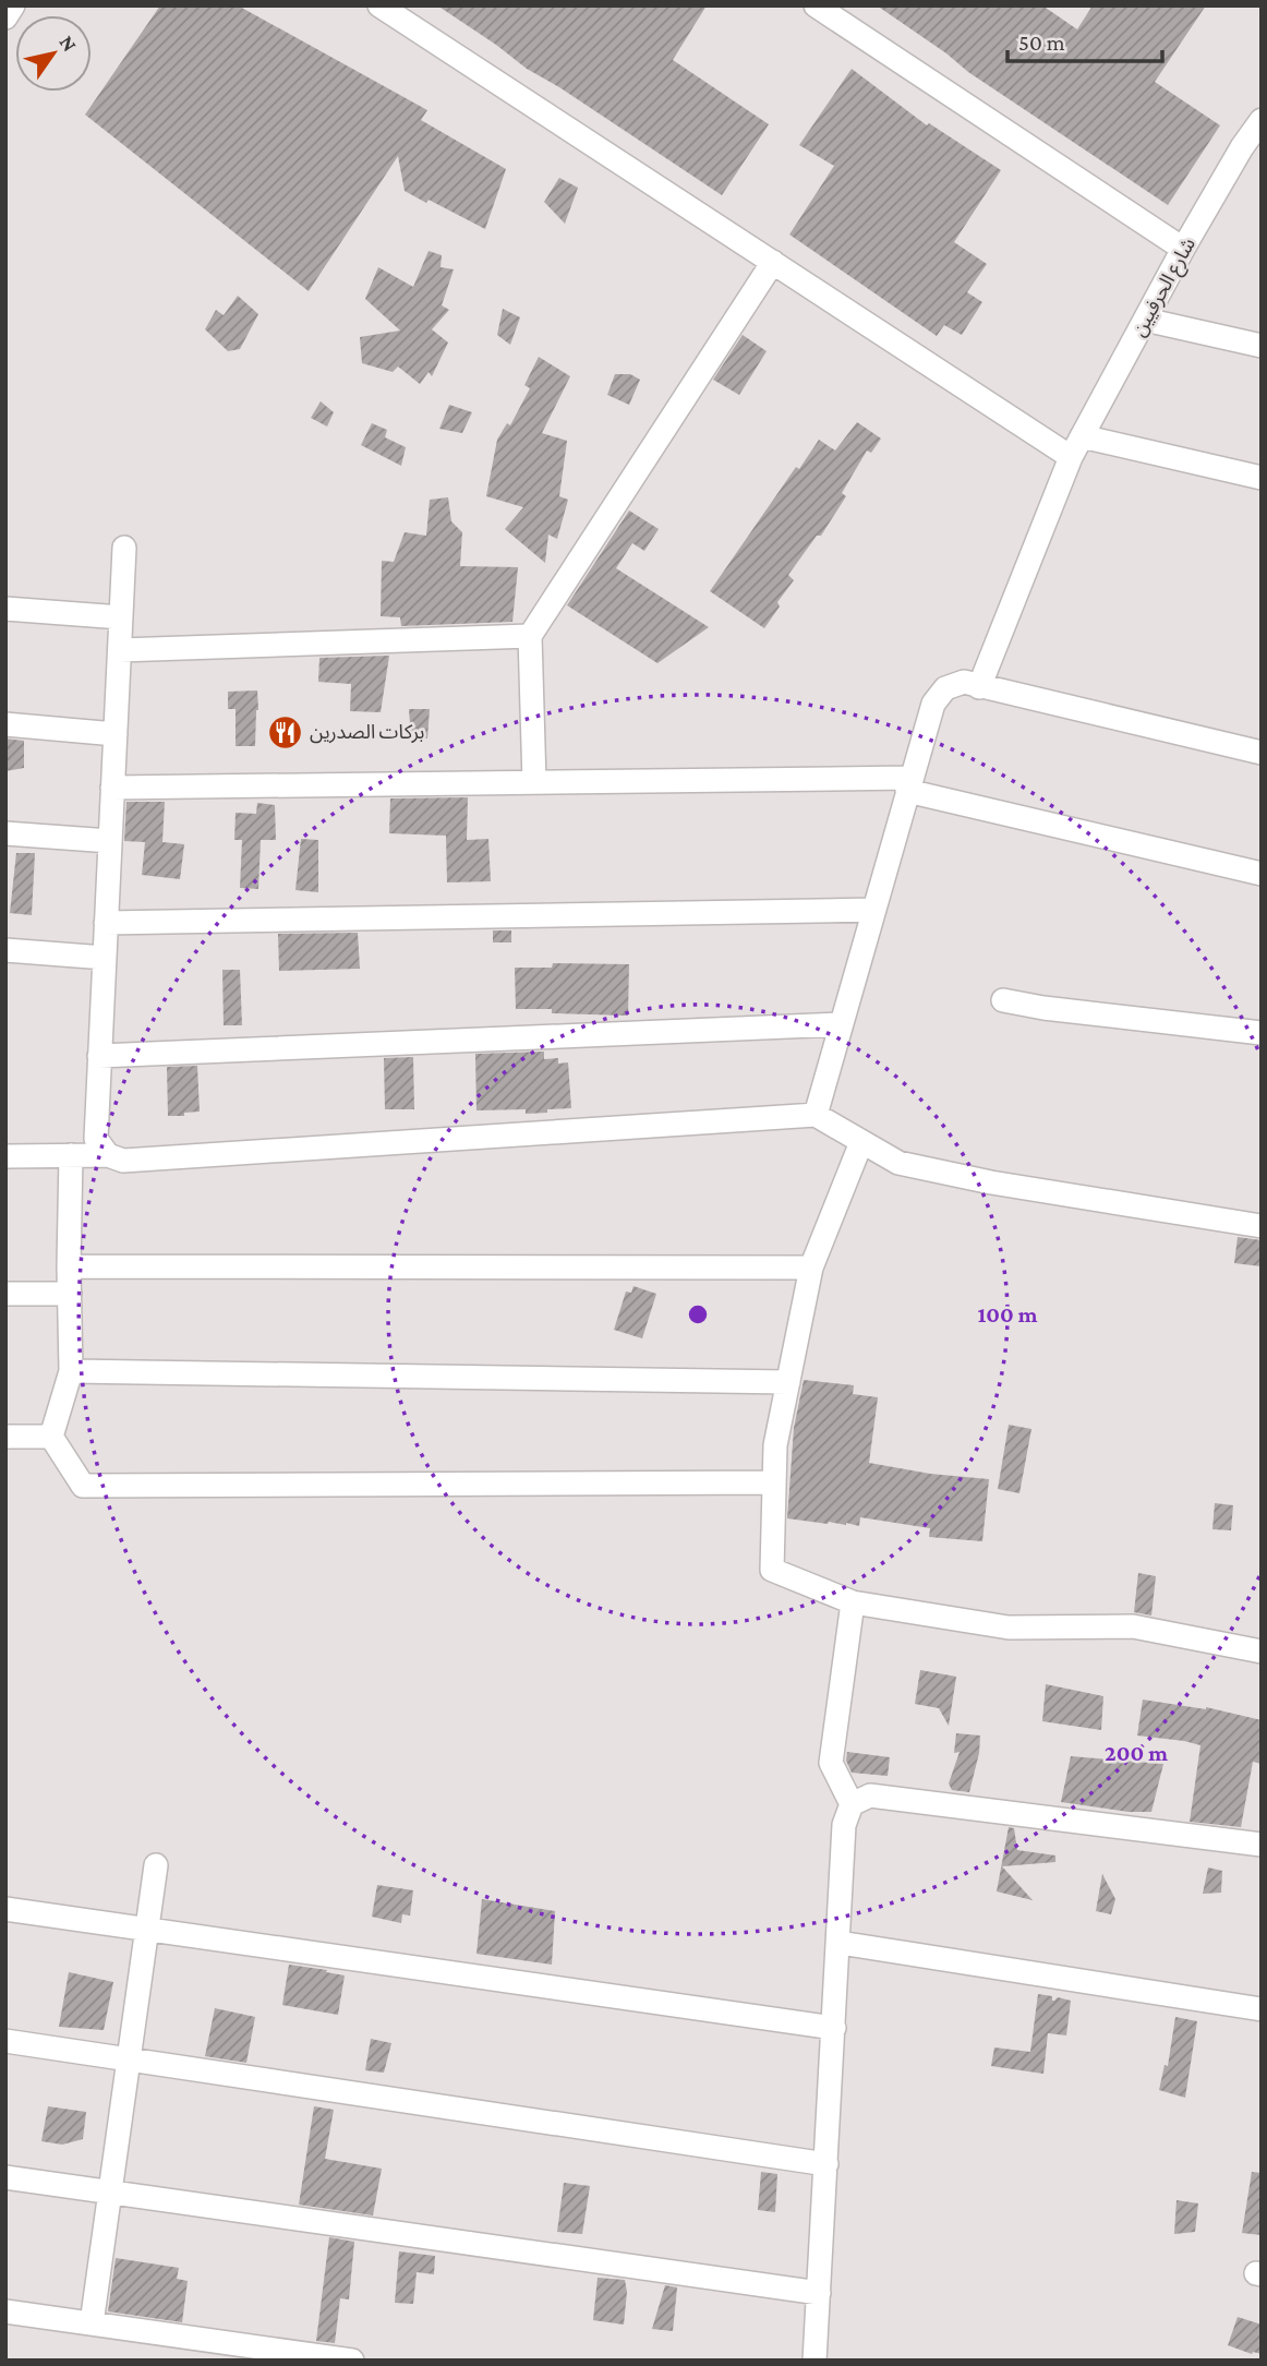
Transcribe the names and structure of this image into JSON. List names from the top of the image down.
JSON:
{
  "streets": {
    "street": ["شارع الحرفيين"]
  },
  "places": {
    "restaurant": ["بركات الصدرين"]
  },
  "scale_bar": "50 m",
  "north": "top right",
  "rings": ["100 m", "200 m"]
}
